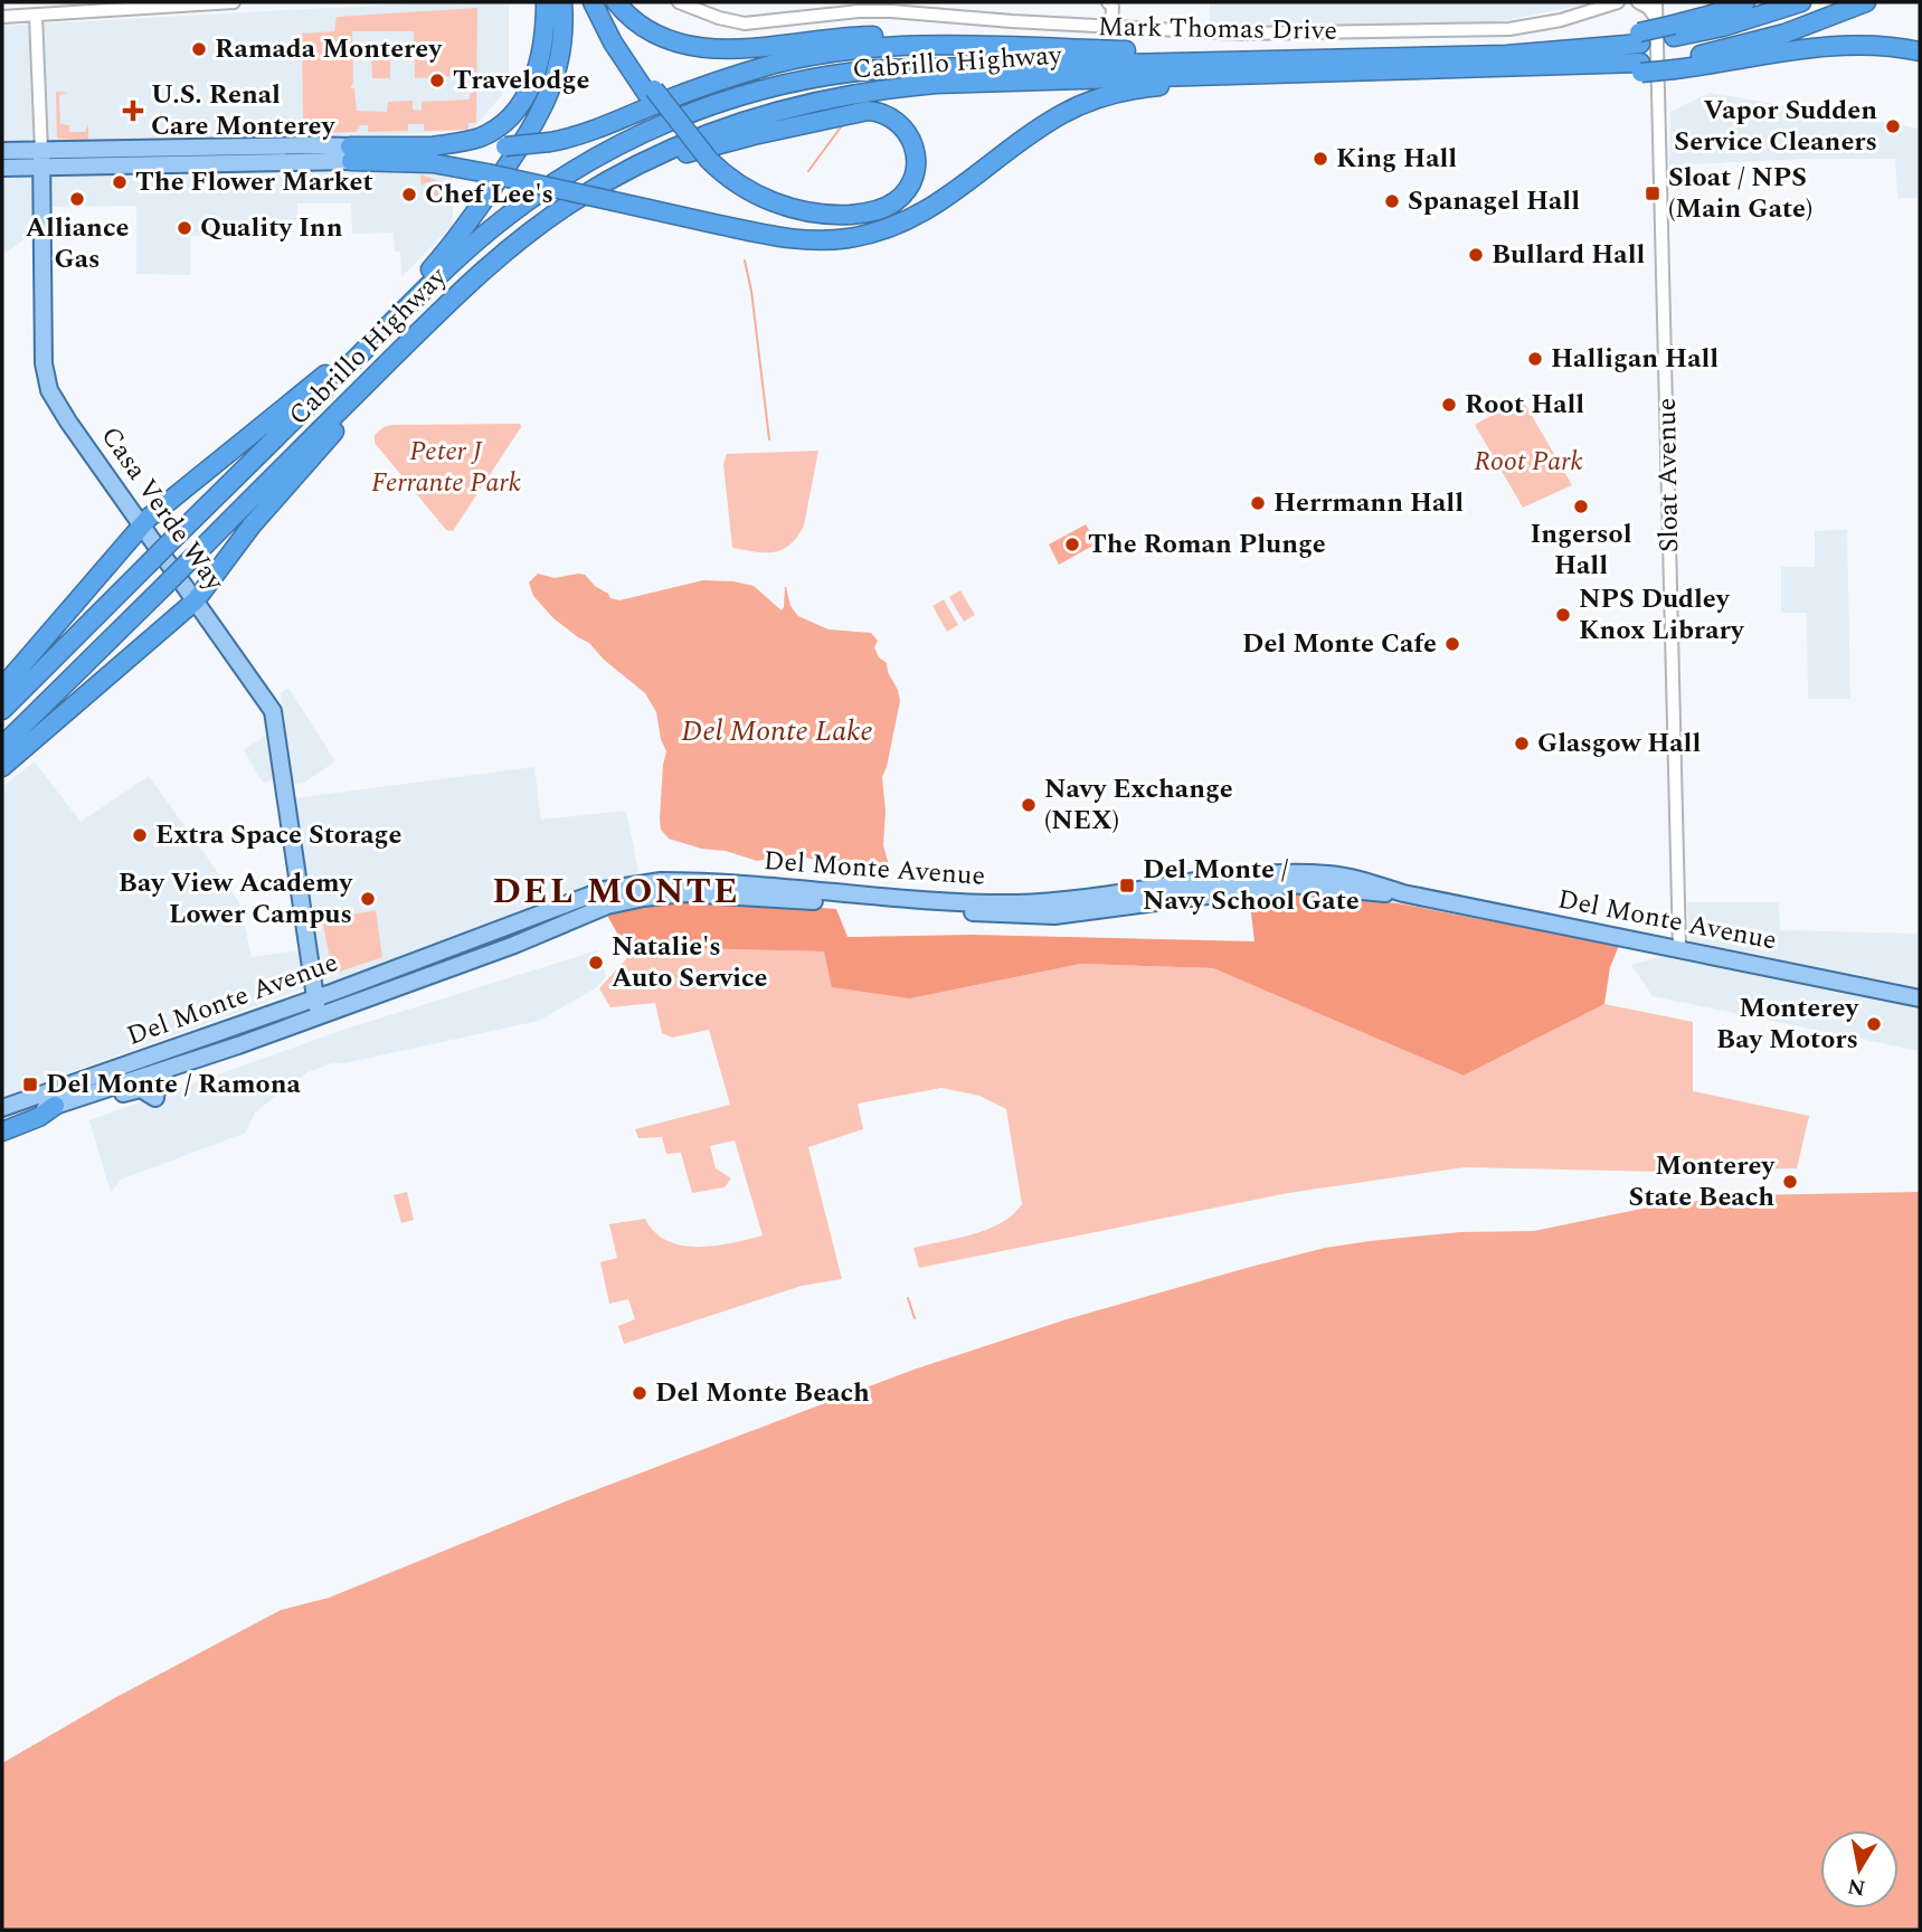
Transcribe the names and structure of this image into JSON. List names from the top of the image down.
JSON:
{
  "streets": {
    "highway": ["Cabrillo Highway"],
    "main road": ["Casa Verde Way", "Del Monte Avenue"],
    "street": ["Mark Thomas Drive", "Sloat Avenue"]
  },
  "crossings": [
    ["Cabrillo Highway", "Sloat Avenue"],
    ["Sloat Avenue", "Del Monte Avenue"],
    ["Casa Verde Way", "Del Monte Avenue"]
  ],
  "districts": ["DEL MONTE"],
  "water": ["Del Monte Lake"],
  "parks": ["Peter J Ferrante Park", "Root Park"],
  "places": {
    "other": [
      "Ramada Monterey",
      "Travelodge",
      "Vapor Sudden Service Cleaners",
      "King Hall",
      "The Flower Market",
      "Chef Lee's",
      "Alliance Gas",
      "Spanagel Hall",
      "Quality Inn",
      "Bullard Hall",
      "Halligan Hall",
      "Root Hall",
      "Herrmann Hall",
      "Ingersol Hall",
      "The Roman Plunge",
      "NPS Dudley Knox Library",
      "Del Monte Cafe",
      "Glasgow Hall",
      "Navy Exchange (NEX)",
      "Extra Space Storage",
      "Bay View Academy Lower Campus",
      "Natalie's Auto Service",
      "Monterey Bay Motors",
      "Monterey State Beach",
      "Del Monte Beach"
    ],
    "health": ["U.S. Renal Care Monterey"],
    "transit": ["Sloat / NPS (Main Gate)", "Del Monte / Navy School Gate", "Del Monte / Ramona"]
  },
  "north": "bottom"
}
